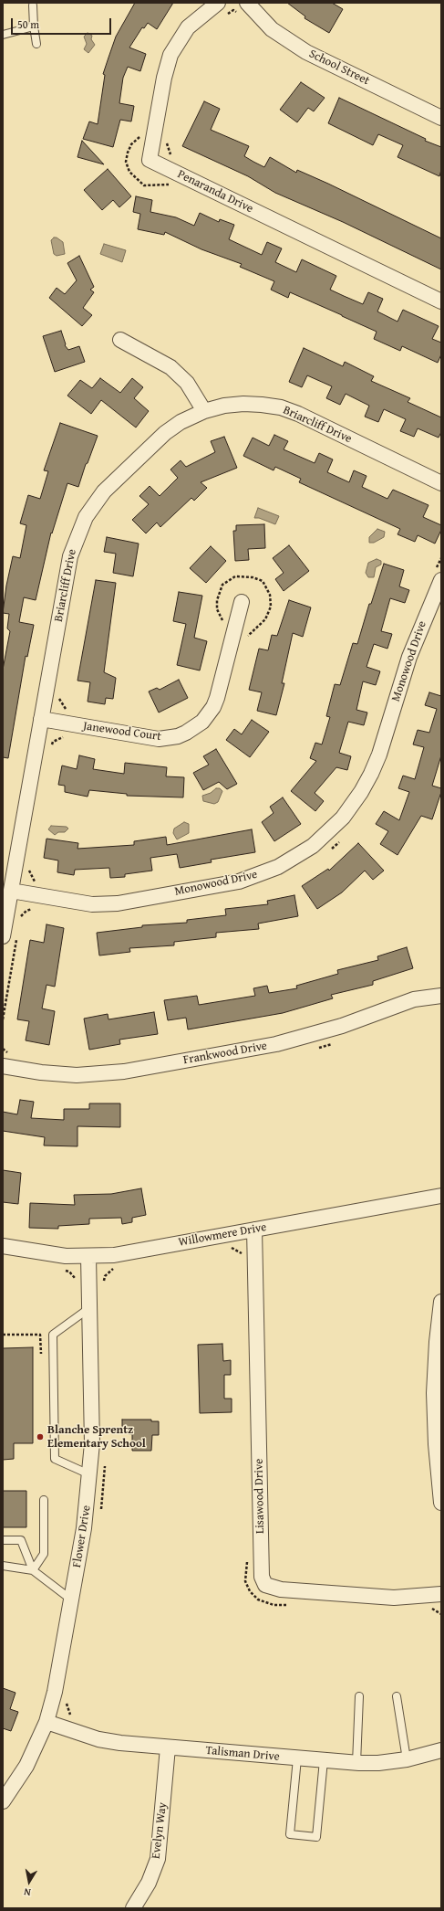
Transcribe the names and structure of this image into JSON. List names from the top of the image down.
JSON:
{
  "streets": {
    "street": [
      "School Street",
      "Penaranda Drive",
      "Briarcliff Drive",
      "Monowood Drive",
      "Janewood Court",
      "Frankwood Drive",
      "Willowmere Drive",
      "Lisawood Drive",
      "Flower Drive",
      "Talisman Drive",
      "Evelyn Way"
    ]
  },
  "crossings": [
    ["Briarcliff Drive", "Monowood Drive"],
    ["Briarcliff Drive", "Janewood Court"],
    ["Willowmere Drive", "Lisawood Drive"],
    ["Willowmere Drive", "Flower Drive"],
    ["Flower Drive", "Talisman Drive"],
    ["Talisman Drive", "Evelyn Way"]
  ],
  "places": ["Blanche Sprentz Elementary School"],
  "scale_bar": "50 m",
  "north": "bottom"
}
